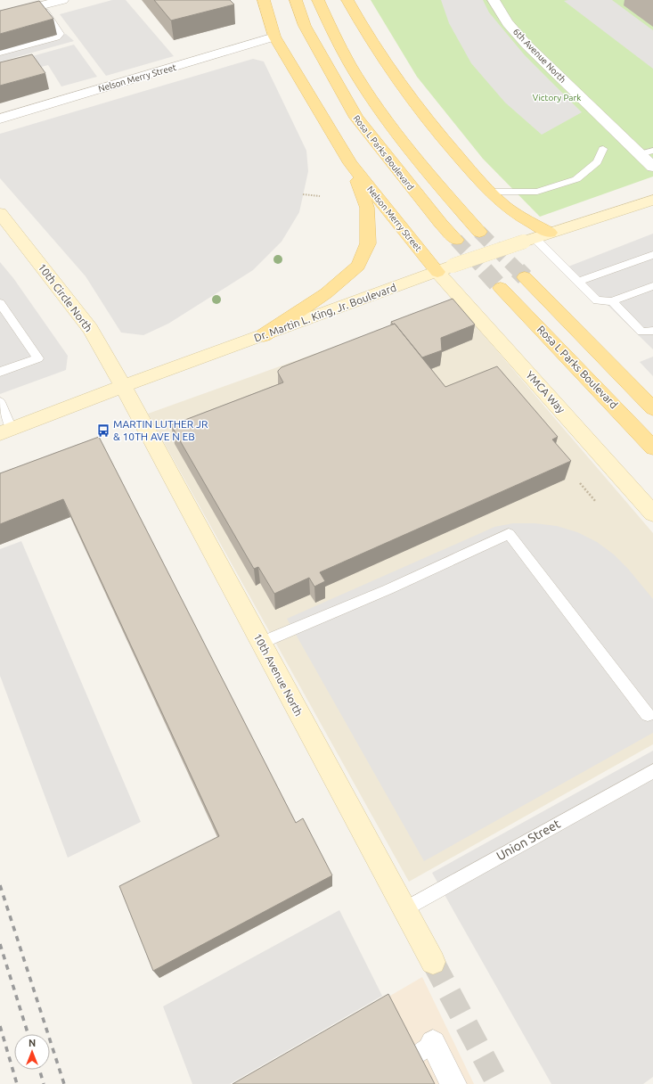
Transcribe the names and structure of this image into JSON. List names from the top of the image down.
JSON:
{
  "streets": {
    "main road": ["Nelson Merry Street", "Rosa L Parks Boulevard"],
    "street": [
      "6th Avenue North",
      "10th Circle North",
      "Dr. Martin L. King, Jr. Boulevard",
      "YMCA Way",
      "10th Avenue North"
    ],
    "lane": ["Union Street"]
  },
  "crossings": [
    ["Nelson Merry Street", "Dr. Martin L. King, Jr. Boulevard"],
    ["Nelson Merry Street", "YMCA Way"],
    ["10th Circle North", "Dr. Martin L. King, Jr. Boulevard"],
    ["10th Circle North", "10th Avenue North"],
    ["Dr. Martin L. King, Jr. Boulevard", "YMCA Way"],
    ["Dr. Martin L. King, Jr. Boulevard", "10th Avenue North"],
    ["10th Avenue North", "Union Street"]
  ],
  "parks": ["Victory Park"],
  "places": {
    "bus stop": ["MARTIN LUTHER JR & 10TH AVE N EB"]
  },
  "north": "top"
}
